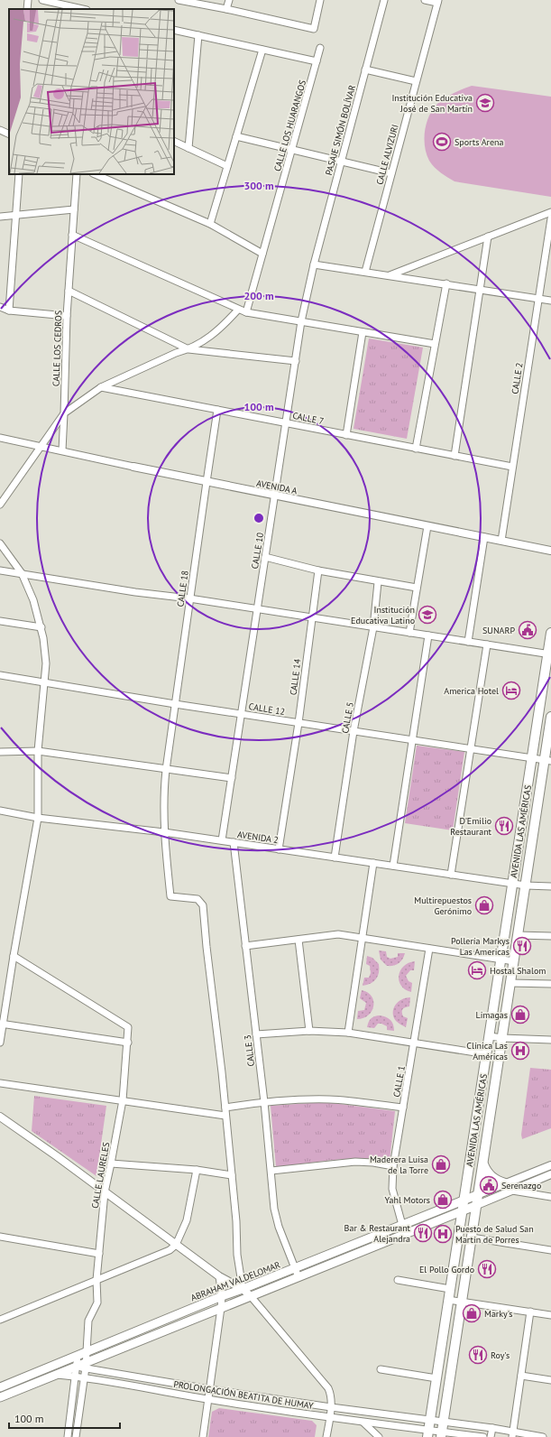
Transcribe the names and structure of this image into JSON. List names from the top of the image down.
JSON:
{
  "streets": {
    "main road": ["AVENIDA LAS AMÉRICAS", "ABRAHAM VALDELOMAR"],
    "street": [
      "CALLE LOS HUARANGOS",
      "PASAJE SIMÓN BOLÍVAR",
      "CALLE ALVIZURI",
      "CALLE LOS CEDROS",
      "CALLE 2",
      "CALLE 7",
      "AVENIDA A",
      "CALLE 10",
      "CALLE 18",
      "CALLE 14",
      "CALLE 12",
      "CALLE 5",
      "AVENIDA 2",
      "CALLE 3",
      "CALLE 1",
      "CALLE LAURELES",
      "PROLONGACIÓN BEATITA DE HUMAY"
    ]
  },
  "crossings": [
    ["PASAJE SIMÓN BOLÍVAR", "CALLE 10"],
    ["CALLE 2", "CALLE 7"],
    ["CALLE 2", "AVENIDA A"],
    ["CALLE 7", "CALLE 10"],
    ["CALLE 7", "CALLE 18"],
    ["AVENIDA A", "CALLE 10"],
    ["AVENIDA A", "CALLE 18"],
    ["CALLE 10", "CALLE 12"],
    ["CALLE 10", "AVENIDA 2"],
    ["CALLE 18", "CALLE 12"],
    ["CALLE 18", "AVENIDA 2"],
    ["CALLE 14", "CALLE 12"],
    ["CALLE 14", "AVENIDA 2"],
    ["CALLE 12", "CALLE 5"],
    ["CALLE 12", "AVENIDA LAS AMÉRICAS"],
    ["CALLE 5", "AVENIDA 2"],
    ["AVENIDA LAS AMÉRICAS", "AVENIDA 2"],
    ["AVENIDA LAS AMÉRICAS", "ABRAHAM VALDELOMAR"],
    ["AVENIDA LAS AMÉRICAS", "PROLONGACIÓN BEATITA DE HUMAY"],
    ["AVENIDA 2", "CALLE 3"],
    ["CALLE 3", "ABRAHAM VALDELOMAR"],
    ["CALLE 1", "ABRAHAM VALDELOMAR"],
    ["CALLE LAURELES", "ABRAHAM VALDELOMAR"],
    ["CALLE LAURELES", "PROLONGACIÓN BEATITA DE HUMAY"]
  ],
  "places": {
    "school or university": ["Institución Educativa José de San Martín", "Institución Educativa Latino"],
    "sports": ["Sports Arena"],
    "public building": ["SUNARP", "Serenazgo"],
    "hotel": ["America Hotel", "Hostal Shalom"],
    "restaurant": [
      "D'Emilio Restaurant",
      "Pollería Markys Las Americas",
      "Bar & Restaurant Alejandra",
      "El Pollo Gordo",
      "Roy's"
    ],
    "shop": [
      "Multirepuestos Gerónimo",
      "Limagas",
      "Maderera Luisa de la Torre",
      "Yahl Motors",
      "Marky's"
    ],
    "hospital": ["Clínica Las Américas", "Puesto de Salud San Martín de Porres"]
  },
  "scale_bar": "100 m",
  "rings": ["300 m", "200 m", "100 m"]
}
